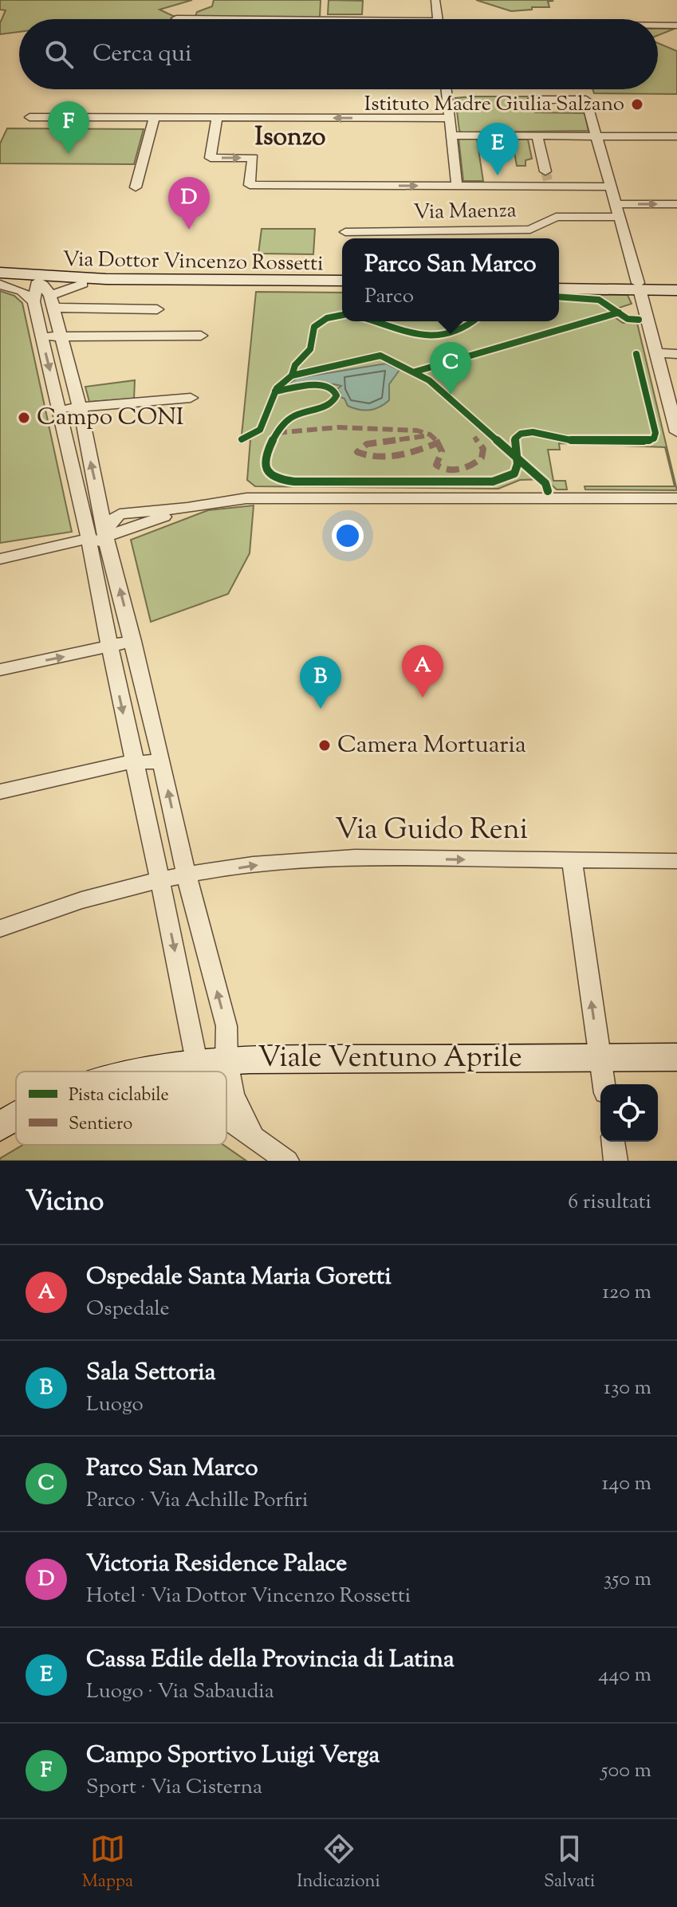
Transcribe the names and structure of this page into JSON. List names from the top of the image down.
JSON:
{
  "streets": {
    "street": [
      "Via Maenza",
      "Via Dottor Vincenzo Rossetti",
      "Via Guido Reni",
      "Viale Ventuno Aprile"
    ]
  },
  "one_way": ["Via Guido Reni"],
  "districts": ["Isonzo"],
  "places": ["Istituto Madre Giulia Salzano", "Campo CONI", "Camera Mortuaria"],
  "legend": ["Pista ciclabile", "Sentiero"],
  "page": {
    "search": "Cerca qui",
    "pins": [
      "F",
      "E",
      "D",
      "C",
      "A",
      "B"
    ],
    "popup": ["Parco San Marco", "Parco"],
    "heading": ["Vicino", "6 risultati"],
    "list": [
      {
        "mark": "A",
        "name": "Ospedale Santa Maria Goretti",
        "note": "Ospedale",
        "value": "120 m"
      },
      {
        "mark": "B",
        "name": "Sala Settoria",
        "note": "Luogo",
        "value": "130 m"
      },
      {
        "mark": "C",
        "name": "Parco San Marco",
        "note": "Parco · Via Achille Porfiri",
        "value": "140 m"
      },
      {
        "mark": "D",
        "name": "Victoria Residence Palace",
        "note": "Hotel · Via Dottor Vincenzo Rossetti",
        "value": "350 m"
      },
      {
        "mark": "E",
        "name": "Cassa Edile della Provincia di Latina",
        "note": "Luogo · Via Sabaudia",
        "value": "440 m"
      },
      {
        "mark": "F",
        "name": "Campo Sportivo Luigi Verga",
        "note": "Sport · Via Cisterna",
        "value": "500 m"
      }
    ],
    "nav": ["Mappa", "Indicazioni", "Salvati"]
  }
}
